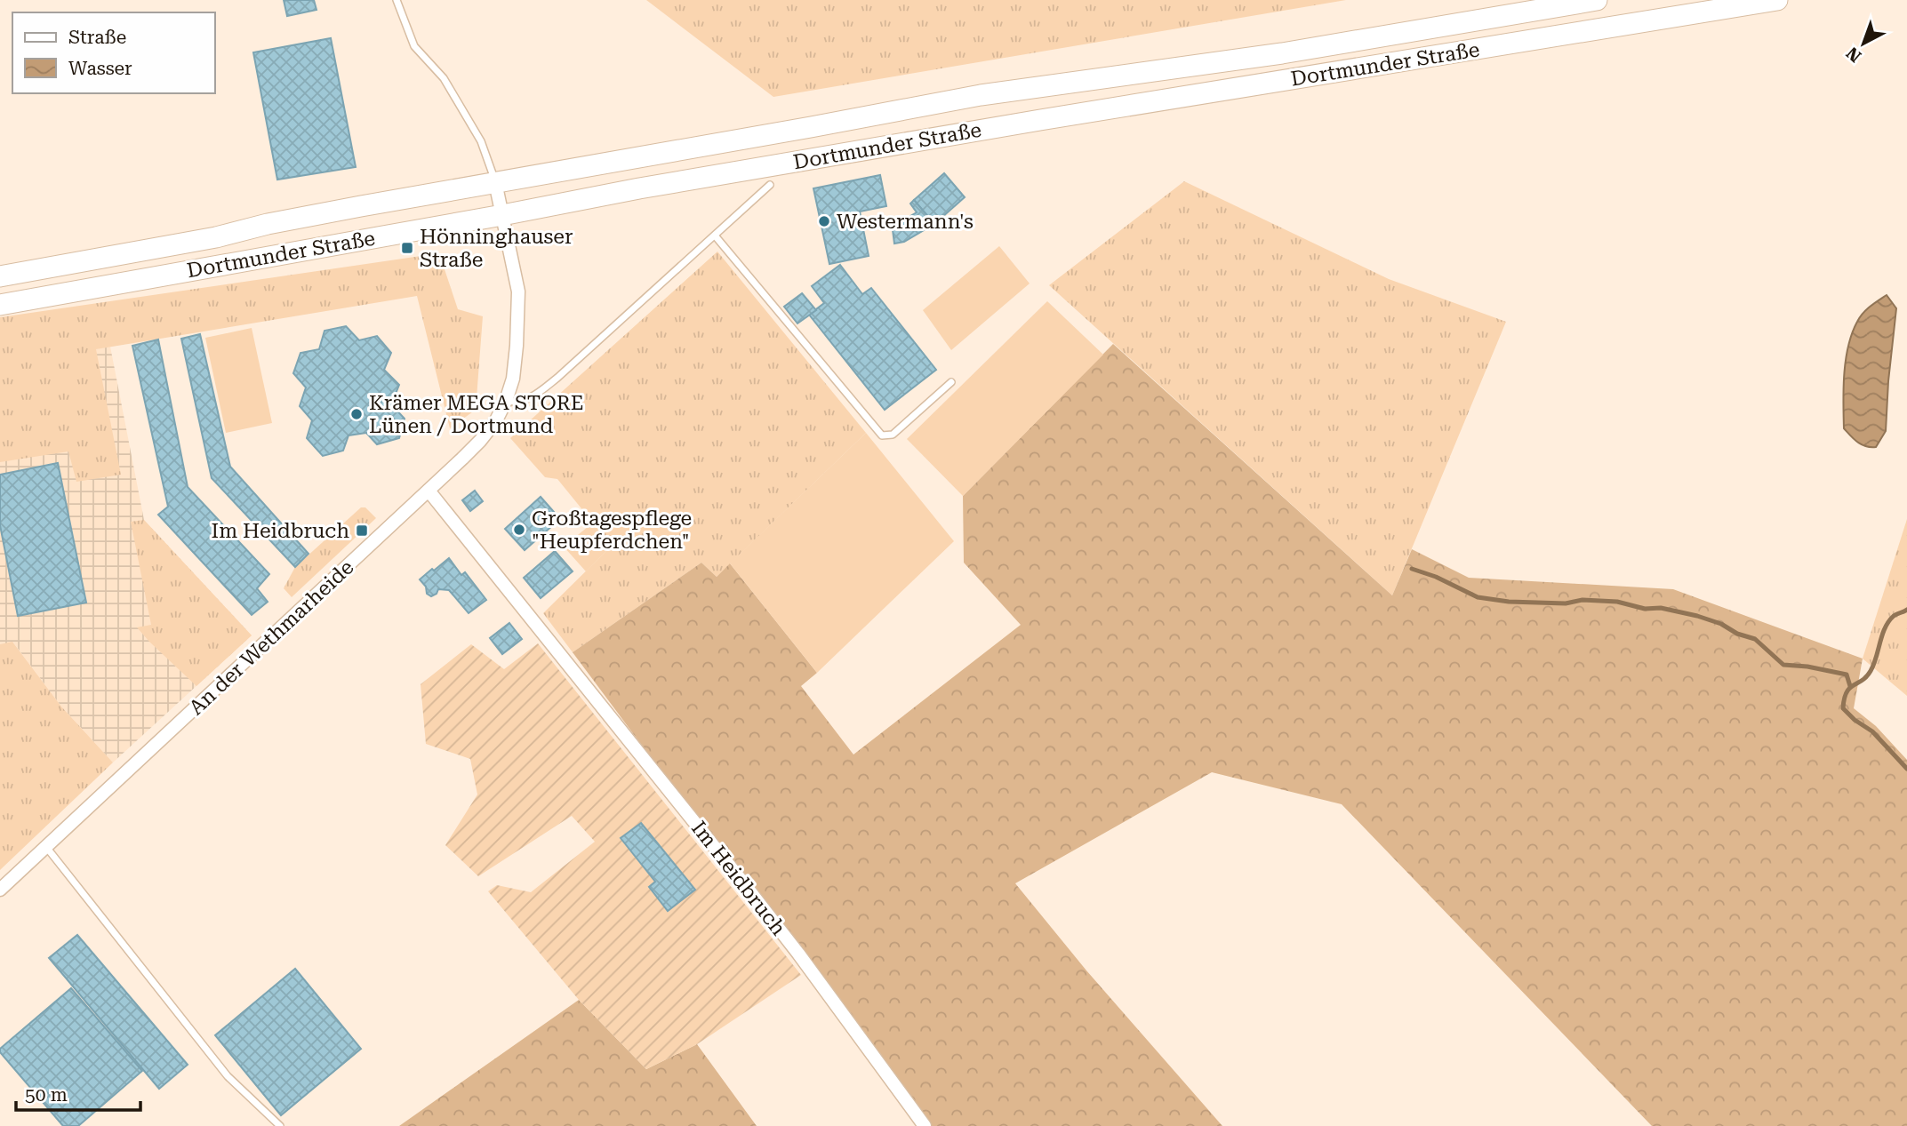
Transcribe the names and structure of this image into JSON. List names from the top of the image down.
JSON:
{
  "streets": {
    "main road": ["Dortmunder Straße"],
    "street": ["An der Wethmarheide", "Im Heidbruch"]
  },
  "crossings": [
    ["Dortmunder Straße", "An der Wethmarheide"],
    ["An der Wethmarheide", "Im Heidbruch"]
  ],
  "places": {
    "other": ["Westermann's", "Krämer MEGA STORE Lünen / Dortmund", "Großtagespflege \"Heupferdchen\""],
    "transit": ["Hönninghauser Straße", "Im Heidbruch"]
  },
  "legend": ["Straße", "Wasser"],
  "scale_bar": "50 m",
  "north": "bottom left"
}
